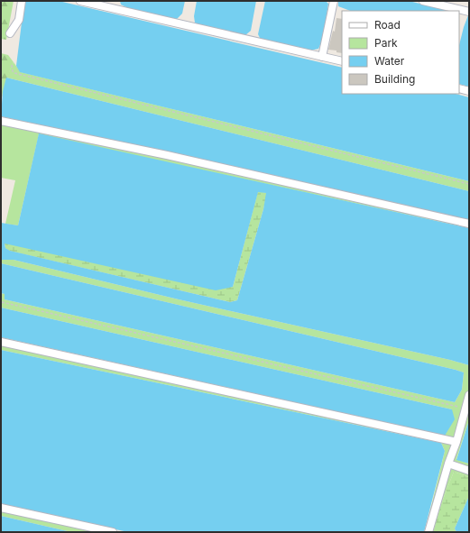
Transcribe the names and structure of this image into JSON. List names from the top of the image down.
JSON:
{
  "legend": [
    "Road",
    "Park",
    "Water",
    "Building"
  ]
}
